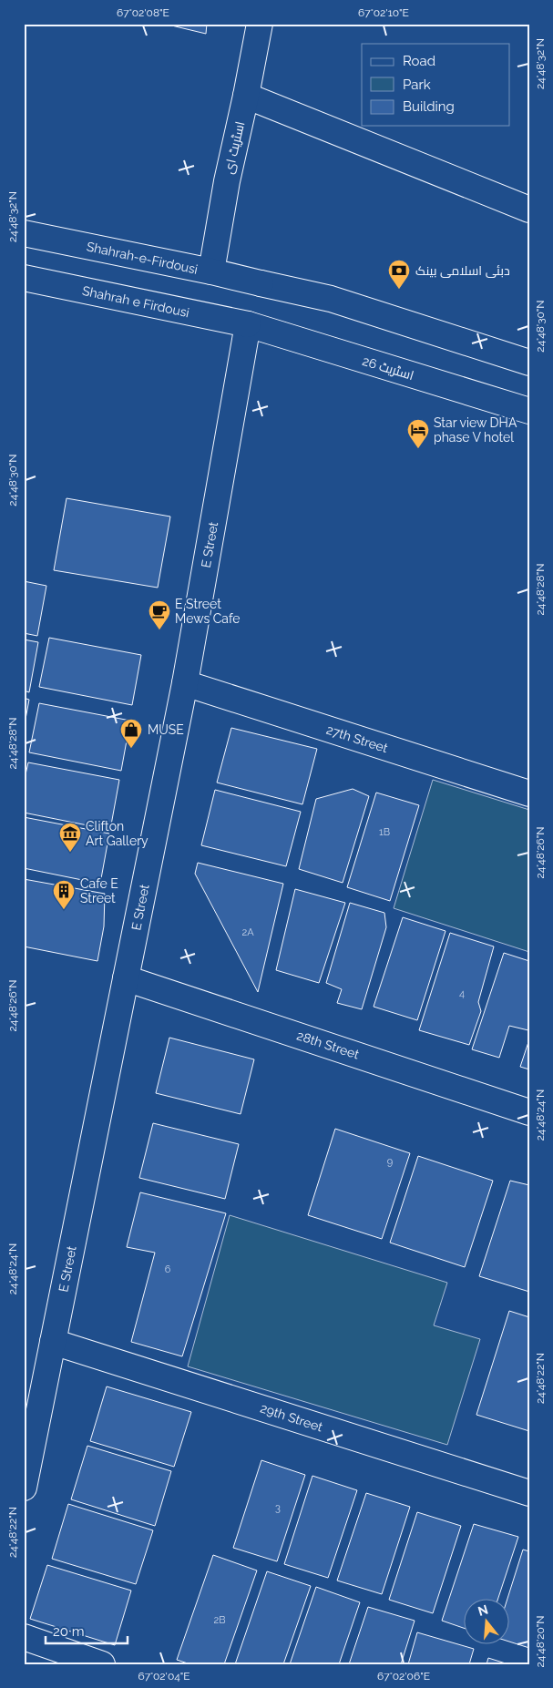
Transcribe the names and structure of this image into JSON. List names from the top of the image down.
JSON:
{
  "streets": {
    "main road": [
      "اسٹریٹ ای",
      "Shahrah-e-Firdousi",
      "Shahrah e Firdousi",
      "اسٹریٹ 26",
      "E Street",
      "27th Street",
      "28th Street",
      "29th Street"
    ]
  },
  "crossings": [
    ["اسٹریٹ ای", "Shahrah-e-Firdousi"],
    ["Shahrah e Firdousi", "اسٹریٹ 26"],
    ["Shahrah e Firdousi", "E Street"],
    ["اسٹریٹ 26", "E Street"],
    ["E Street", "27th Street"],
    ["E Street", "28th Street"],
    ["E Street", "29th Street"]
  ],
  "places": {
    "bank": ["دبئی اسلامی بینک"],
    "hotel": ["Star view DHA phase V hotel"],
    "cafe": ["E Street Mews Cafe"],
    "shop": ["MUSE"],
    "museum": ["Clifton Art Gallery"],
    "building": ["Cafe E Street"]
  },
  "house_numbers": [
    "1B",
    "2A",
    "4",
    "9",
    "6",
    "3",
    "2B"
  ],
  "legend": ["Road", "Park", "Building"],
  "scale_bar": "20 m",
  "north": "top",
  "coordinates": [
    "67°02'08\"E",
    "67°02'10\"E",
    "24°48'32\"N",
    "24°48'30\"N",
    "24°48'28\"N",
    "24°48'26\"N",
    "24°48'24\"N",
    "24°48'22\"N",
    "24°48'20\"N",
    "67°02'04\"E",
    "67°02'06\"E"
  ]
}
